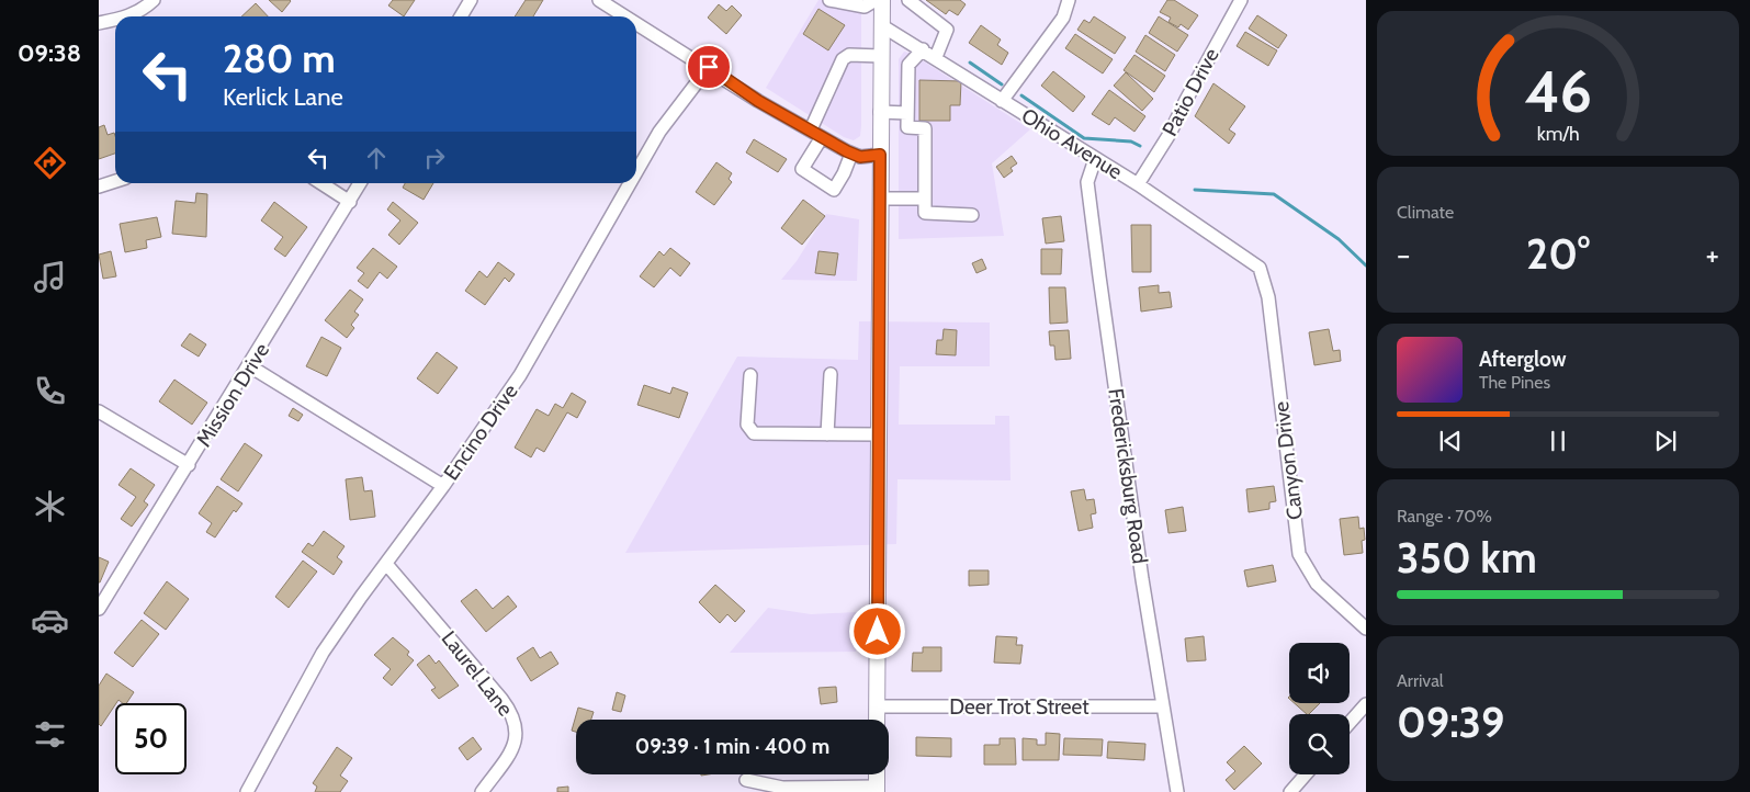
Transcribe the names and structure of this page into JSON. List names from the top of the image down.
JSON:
{
  "streets": {
    "street": [
      "Patio Drive",
      "Ohio Avenue",
      "Mission Drive",
      "Encino Drive",
      "Canyon Drive",
      "Fredericksburg Road",
      "Laurel Lane",
      "Deer Trot Street"
    ]
  },
  "crossings": [
    ["Patio Drive", "Ohio Avenue"],
    ["Ohio Avenue", "Canyon Drive"],
    ["Ohio Avenue", "Fredericksburg Road"],
    ["Encino Drive", "Laurel Lane"],
    ["Fredericksburg Road", "Deer Trot Street"]
  ],
  "page": {
    "tabs": "09:38",
    "turn": ["280 m", "Kerlick Lane"],
    "tile": [
      "Climate",
      ["Range · 70%", "350 km"],
      ["Arrival", "09:39"]
    ],
    "heat": ["−", "20°", "+"],
    "song": ["Afterglow", "The Pines"],
    "limit": "50",
    "trip": "09:39 · 1 min · 400 m",
    "gauge": ["46", "km/h"]
  }
}
